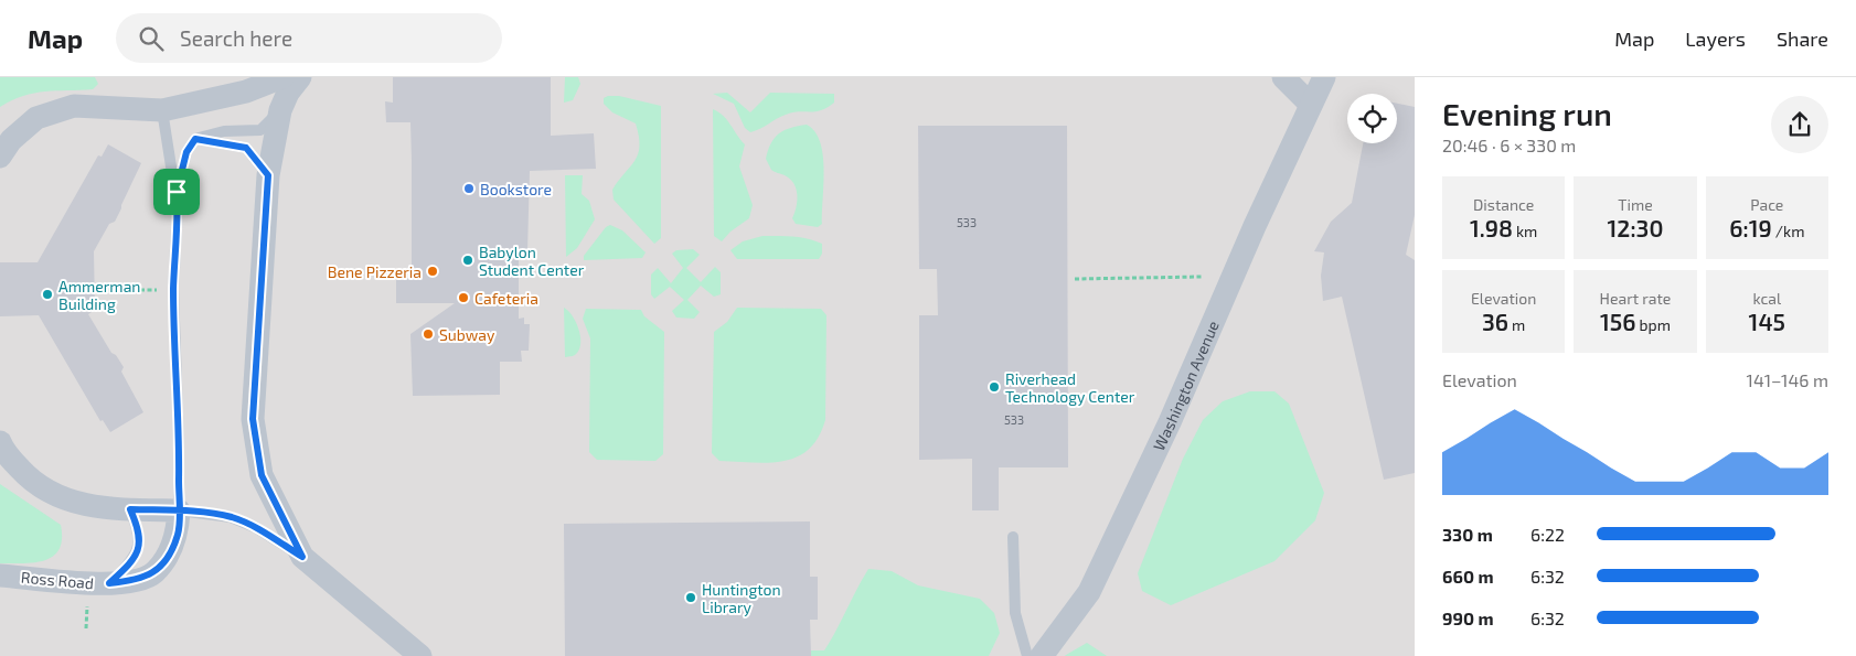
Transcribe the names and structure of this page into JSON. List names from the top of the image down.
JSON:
{
  "streets": {
    "street": ["Washington Avenue", "Ross Road"]
  },
  "places": [
    "Bookstore",
    "Babylon Student Center",
    "Bene Pizzeria",
    "Ammerman Building",
    "Cafeteria",
    "Subway",
    "Riverhead Technology Center",
    "Huntington Library"
  ],
  "house_numbers": ["533", "533"],
  "page": {
    "header": "Map",
    "search": "Search here",
    "nav": ["Map", "Layers", "Share"],
    "heading": ["Evening run", "20:46 · 6 × 330 m"],
    "stats": [
      ["Distance", "1.98 km"],
      ["Time", "12:30"],
      ["Pace", "6:19 /km"],
      ["Elevation", "36 m"],
      ["Heart rate", "156 bpm"],
      ["kcal", "145"]
    ],
    "chart": ["Elevation", "141–146 m"],
    "list": [
      {
        "name": "330 m",
        "note": "6:22"
      },
      {
        "name": "660 m",
        "note": "6:32"
      },
      {
        "name": "990 m",
        "note": "6:32"
      }
    ]
  }
}
